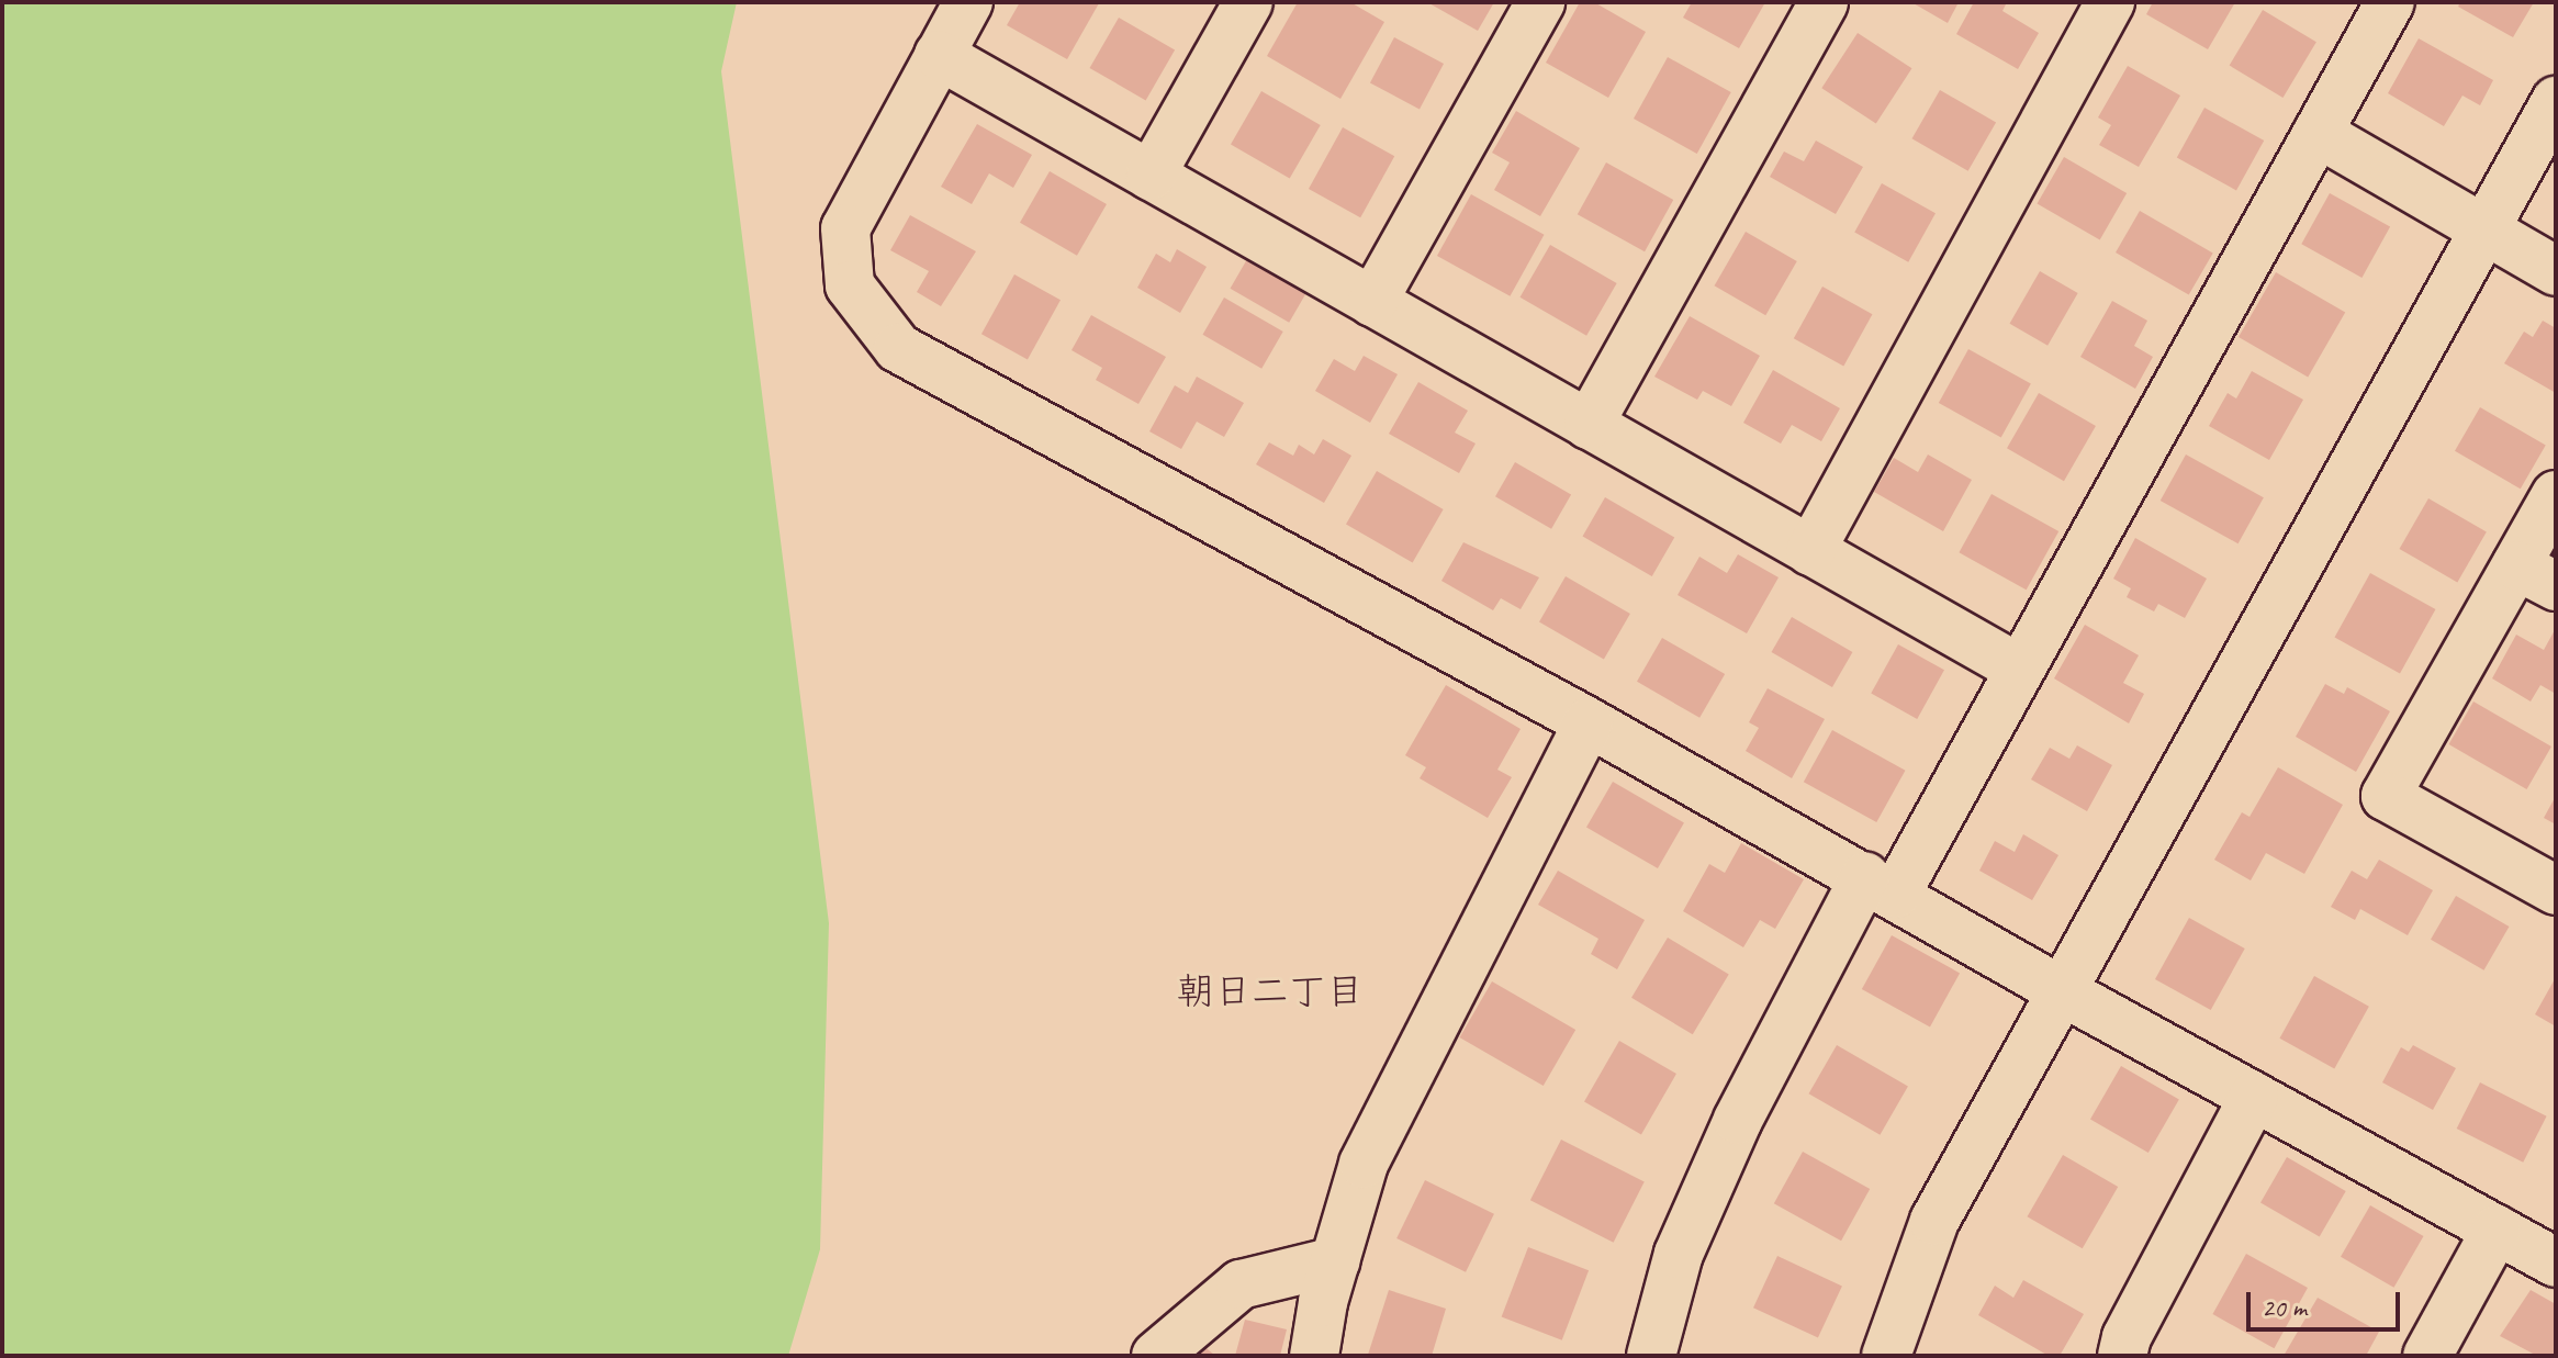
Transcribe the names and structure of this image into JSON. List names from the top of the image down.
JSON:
{
  "districts": ["朝日二丁目"],
  "scale_bar": "20 m"
}
